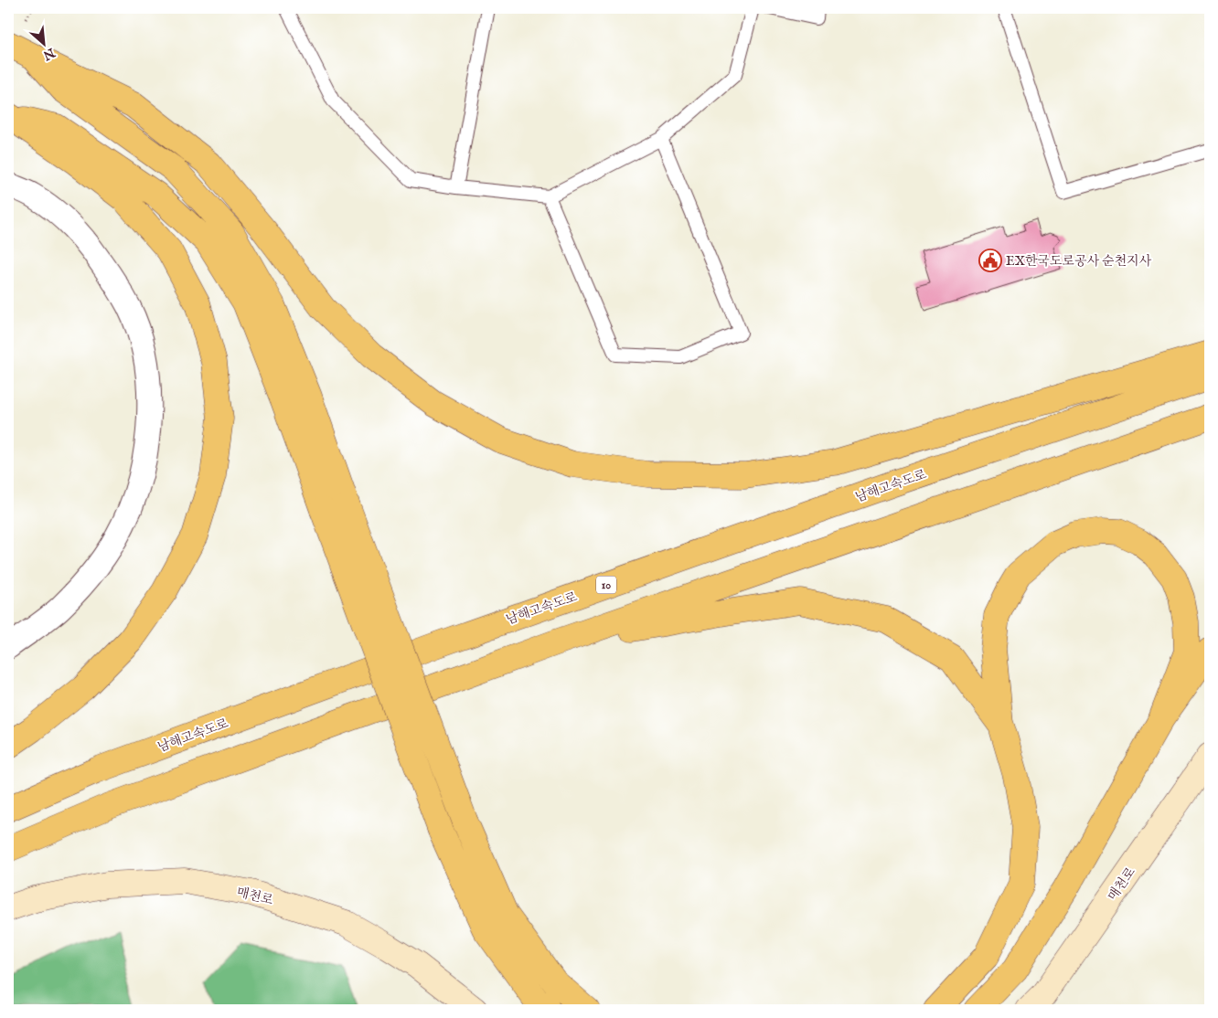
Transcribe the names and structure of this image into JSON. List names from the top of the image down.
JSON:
{
  "streets": {
    "highway": ["남해고속도로", "10"],
    "main road": ["매천로"]
  },
  "places": {
    "public building": ["EX한국도로공사 순천지사"]
  },
  "north": "bottom right"
}
